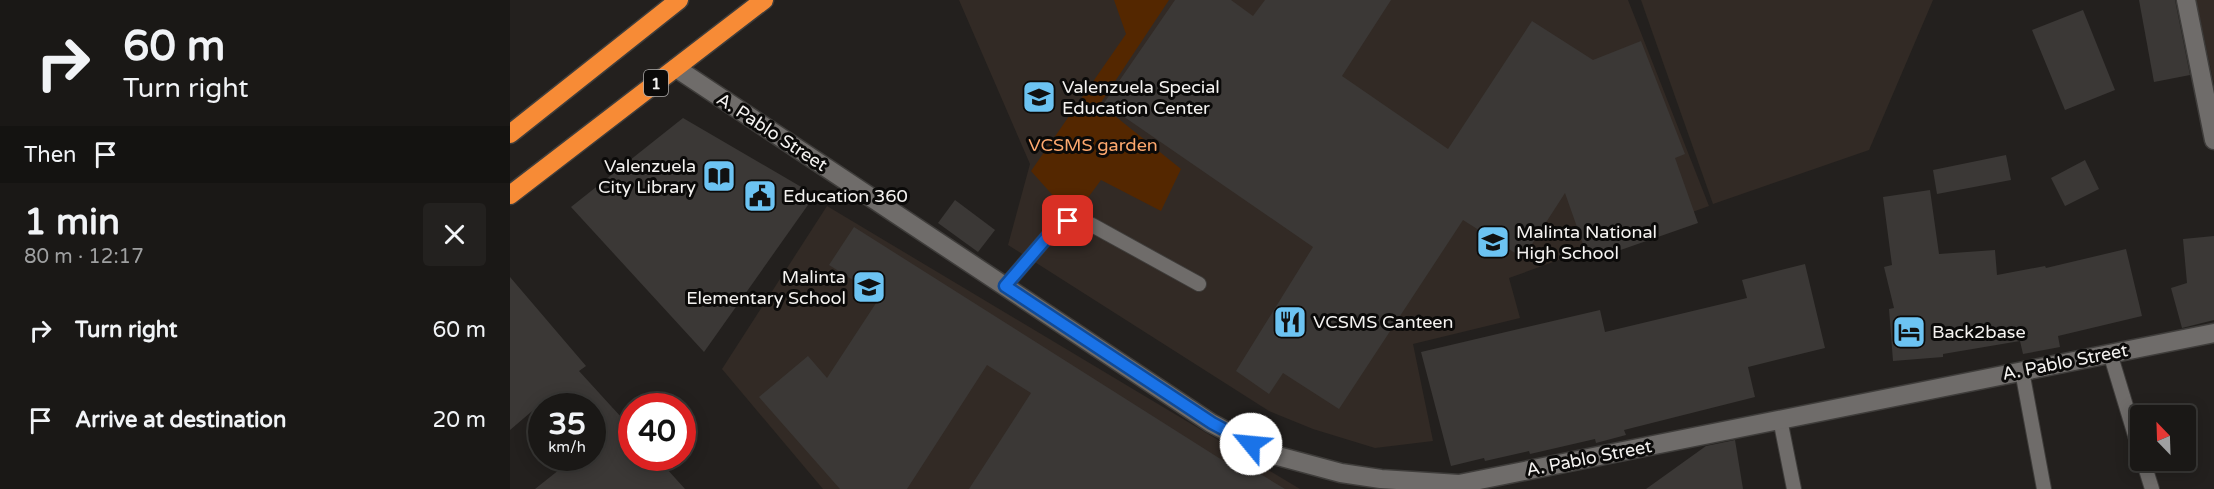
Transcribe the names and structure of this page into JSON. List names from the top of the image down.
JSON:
{
  "streets": {
    "highway": ["1"],
    "street": ["A. Pablo Street"]
  },
  "crossings": [
    ["1", "A. Pablo Street"]
  ],
  "parks": ["VCSMS garden"],
  "places": {
    "school or university": ["Valenzuela Special Education Center", "Malinta National High School", "Malinta Elementary School"],
    "library": ["Valenzuela City Library"],
    "public building": ["Education 360"],
    "restaurant": ["VCSMS Canteen"],
    "hotel": ["Back2base"]
  },
  "north": "top left",
  "page": {
    "turn": ["60 m", "Turn right"],
    "then": "Then",
    "heading": ["1 min", "80 m · 12:17"],
    "list": [
      {
        "name": "Turn right",
        "value": "60 m"
      },
      {
        "name": "Arrive at destination",
        "value": "20 m"
      }
    ],
    "speed": "35 km/h",
    "limit": "40"
  }
}
